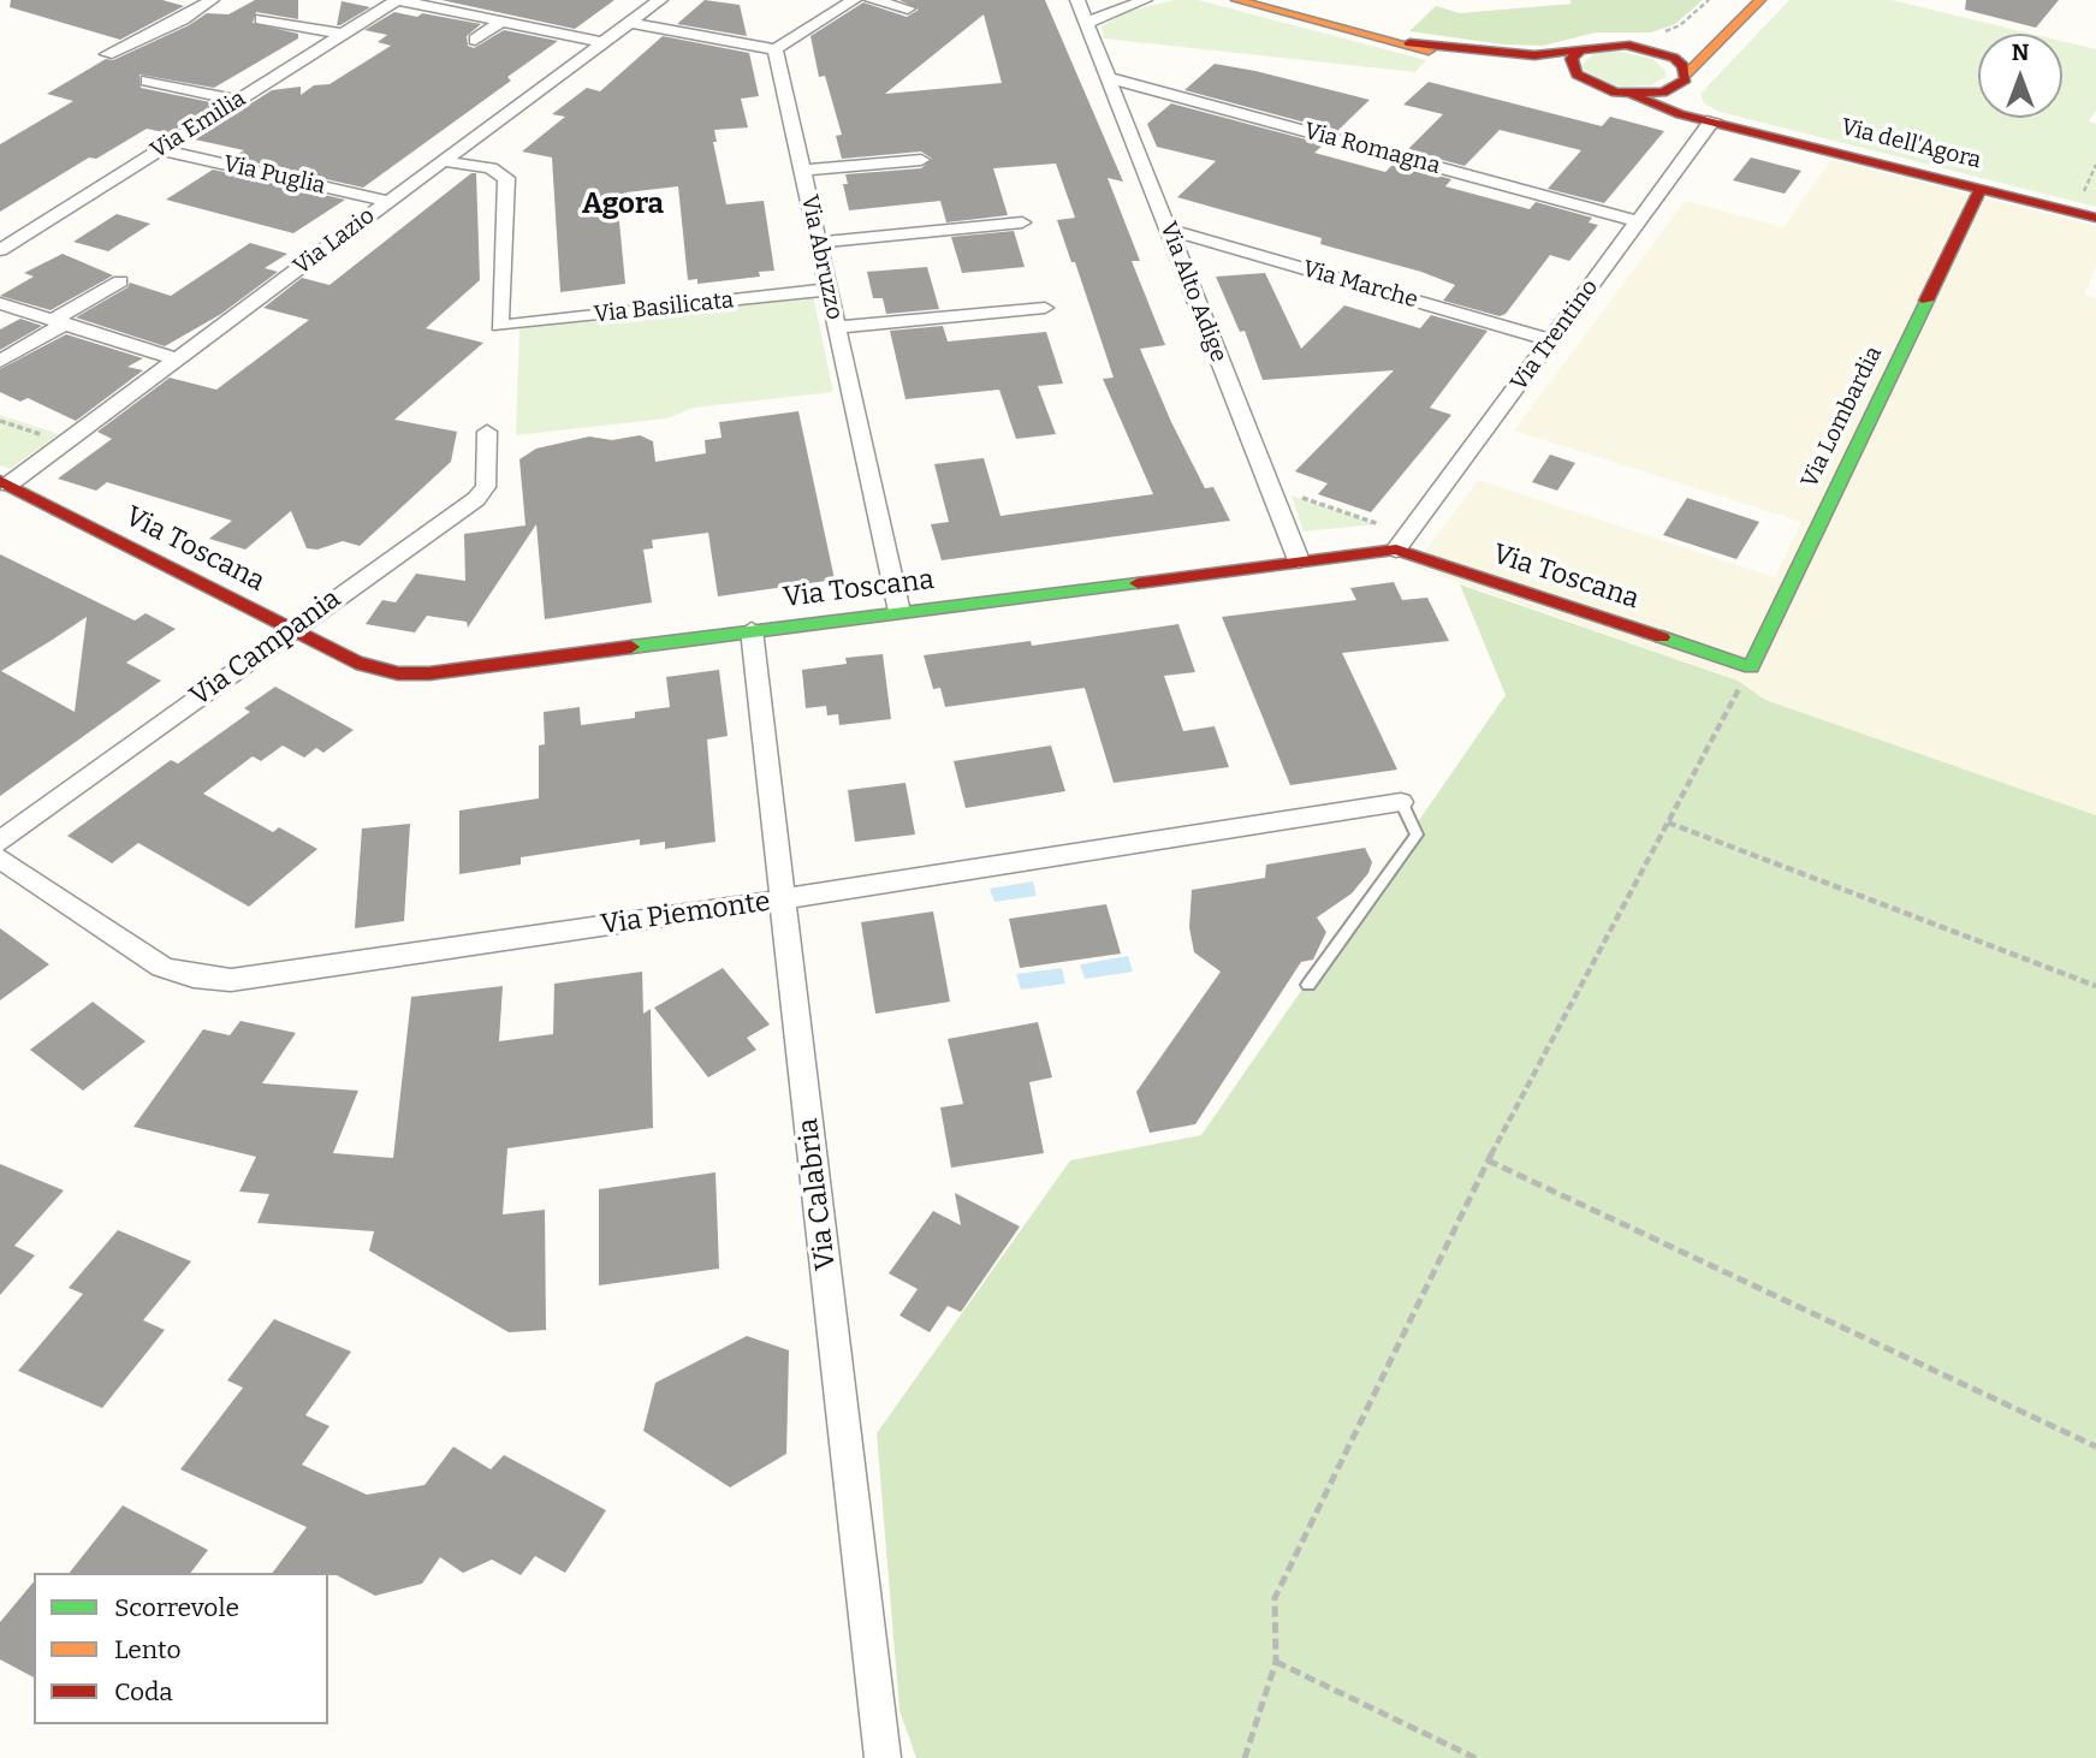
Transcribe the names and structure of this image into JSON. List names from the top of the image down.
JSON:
{
  "streets": {
    "street": [
      "Via Emilia",
      "Via dell'Agora",
      "Via Romagna",
      "Via Puglia",
      "Via Lazio",
      "Via Abruzzo",
      "Via Marche",
      "Via Alto Adige",
      "Via Basilicata",
      "Via Trentino",
      "Via Lombardia",
      "Via Toscana",
      "Via Campania",
      "Via Piemonte",
      "Via Calabria"
    ]
  },
  "crossings": [
    ["Via Emilia", "Via Puglia"],
    ["Via dell'Agora", "Via Trentino"],
    ["Via dell'Agora", "Via Lombardia"],
    ["Via Romagna", "Via Alto Adige"],
    ["Via Romagna", "Via Trentino"],
    ["Via Puglia", "Via Lazio"],
    ["Via Lazio", "Via Basilicata"],
    ["Via Lazio", "Via Toscana"],
    ["Via Abruzzo", "Via Basilicata"],
    ["Via Abruzzo", "Via Toscana"],
    ["Via Marche", "Via Alto Adige"],
    ["Via Marche", "Via Trentino"],
    ["Via Alto Adige", "Via Toscana"],
    ["Via Trentino", "Via Toscana"],
    ["Via Lombardia", "Via Toscana"],
    ["Via Toscana", "Via Campania"],
    ["Via Toscana", "Via Calabria"],
    ["Via Piemonte", "Via Calabria"]
  ],
  "districts": ["Agora"],
  "legend": ["Scorrevole", "Lento", "Coda"],
  "north": "top"
}
